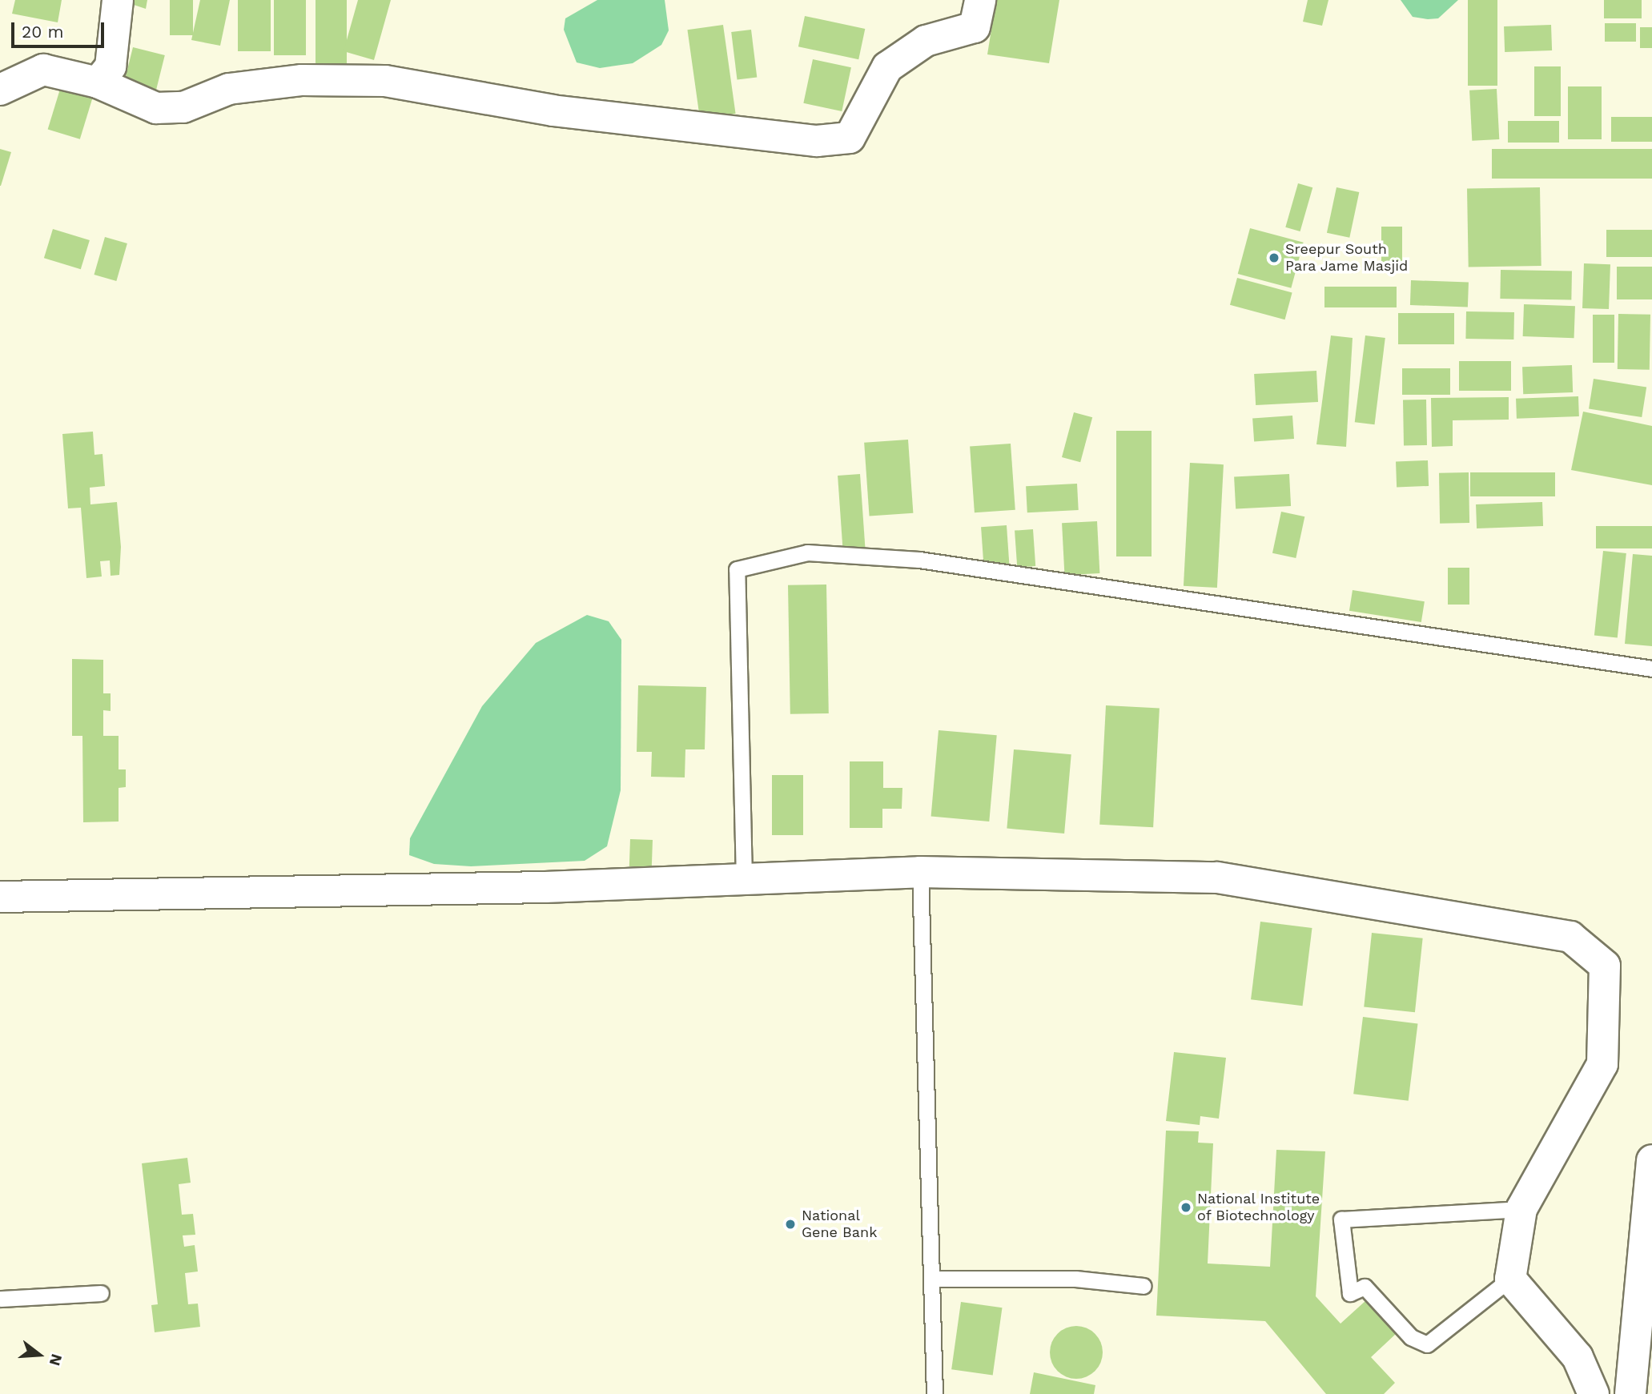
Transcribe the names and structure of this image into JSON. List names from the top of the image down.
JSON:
{
  "places": ["Sreepur South Para Jame Masjid", "National Institute of Biotechnology", "National Gene Bank"],
  "scale_bar": "20 m",
  "north": "right"
}
